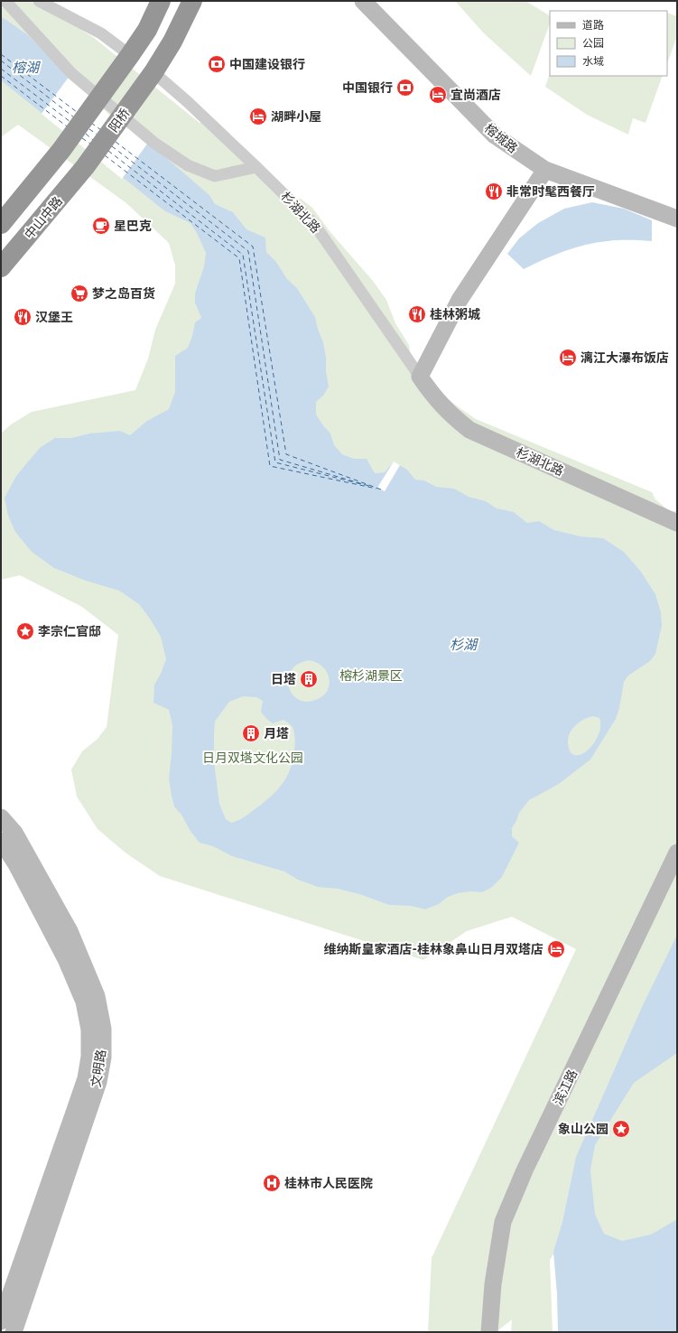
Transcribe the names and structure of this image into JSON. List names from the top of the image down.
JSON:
{
  "streets": {
    "highway": ["阳桥", "中山中路"],
    "street": [
      "榕城路",
      "杉湖北路",
      "文明路",
      "滨江路"
    ]
  },
  "crossings": [
    ["阳桥", "杉湖北路"],
    ["阳桥", "中山中路"]
  ],
  "water": ["榕湖", "杉湖"],
  "parks": ["榕杉湖景区", "日月双塔文化公园"],
  "places": {
    "bank": ["中国建设银行", "中国银行"],
    "hotel": [
      "宜尚酒店",
      "湖畔小屋",
      "漓江大瀑布饭店",
      "维纳斯皇家酒店-桂林象鼻山日月双塔店"
    ],
    "restaurant": ["非常时髦西餐厅", "桂林粥城", "汉堡王"],
    "cafe": ["星巴克"],
    "supermarket": ["梦之岛百货"],
    "place": ["李宗仁官邸", "象山公园"],
    "building": ["日塔", "月塔"],
    "hospital": ["桂林市人民医院"]
  },
  "legend": ["道路", "公园", "水域"]
}
